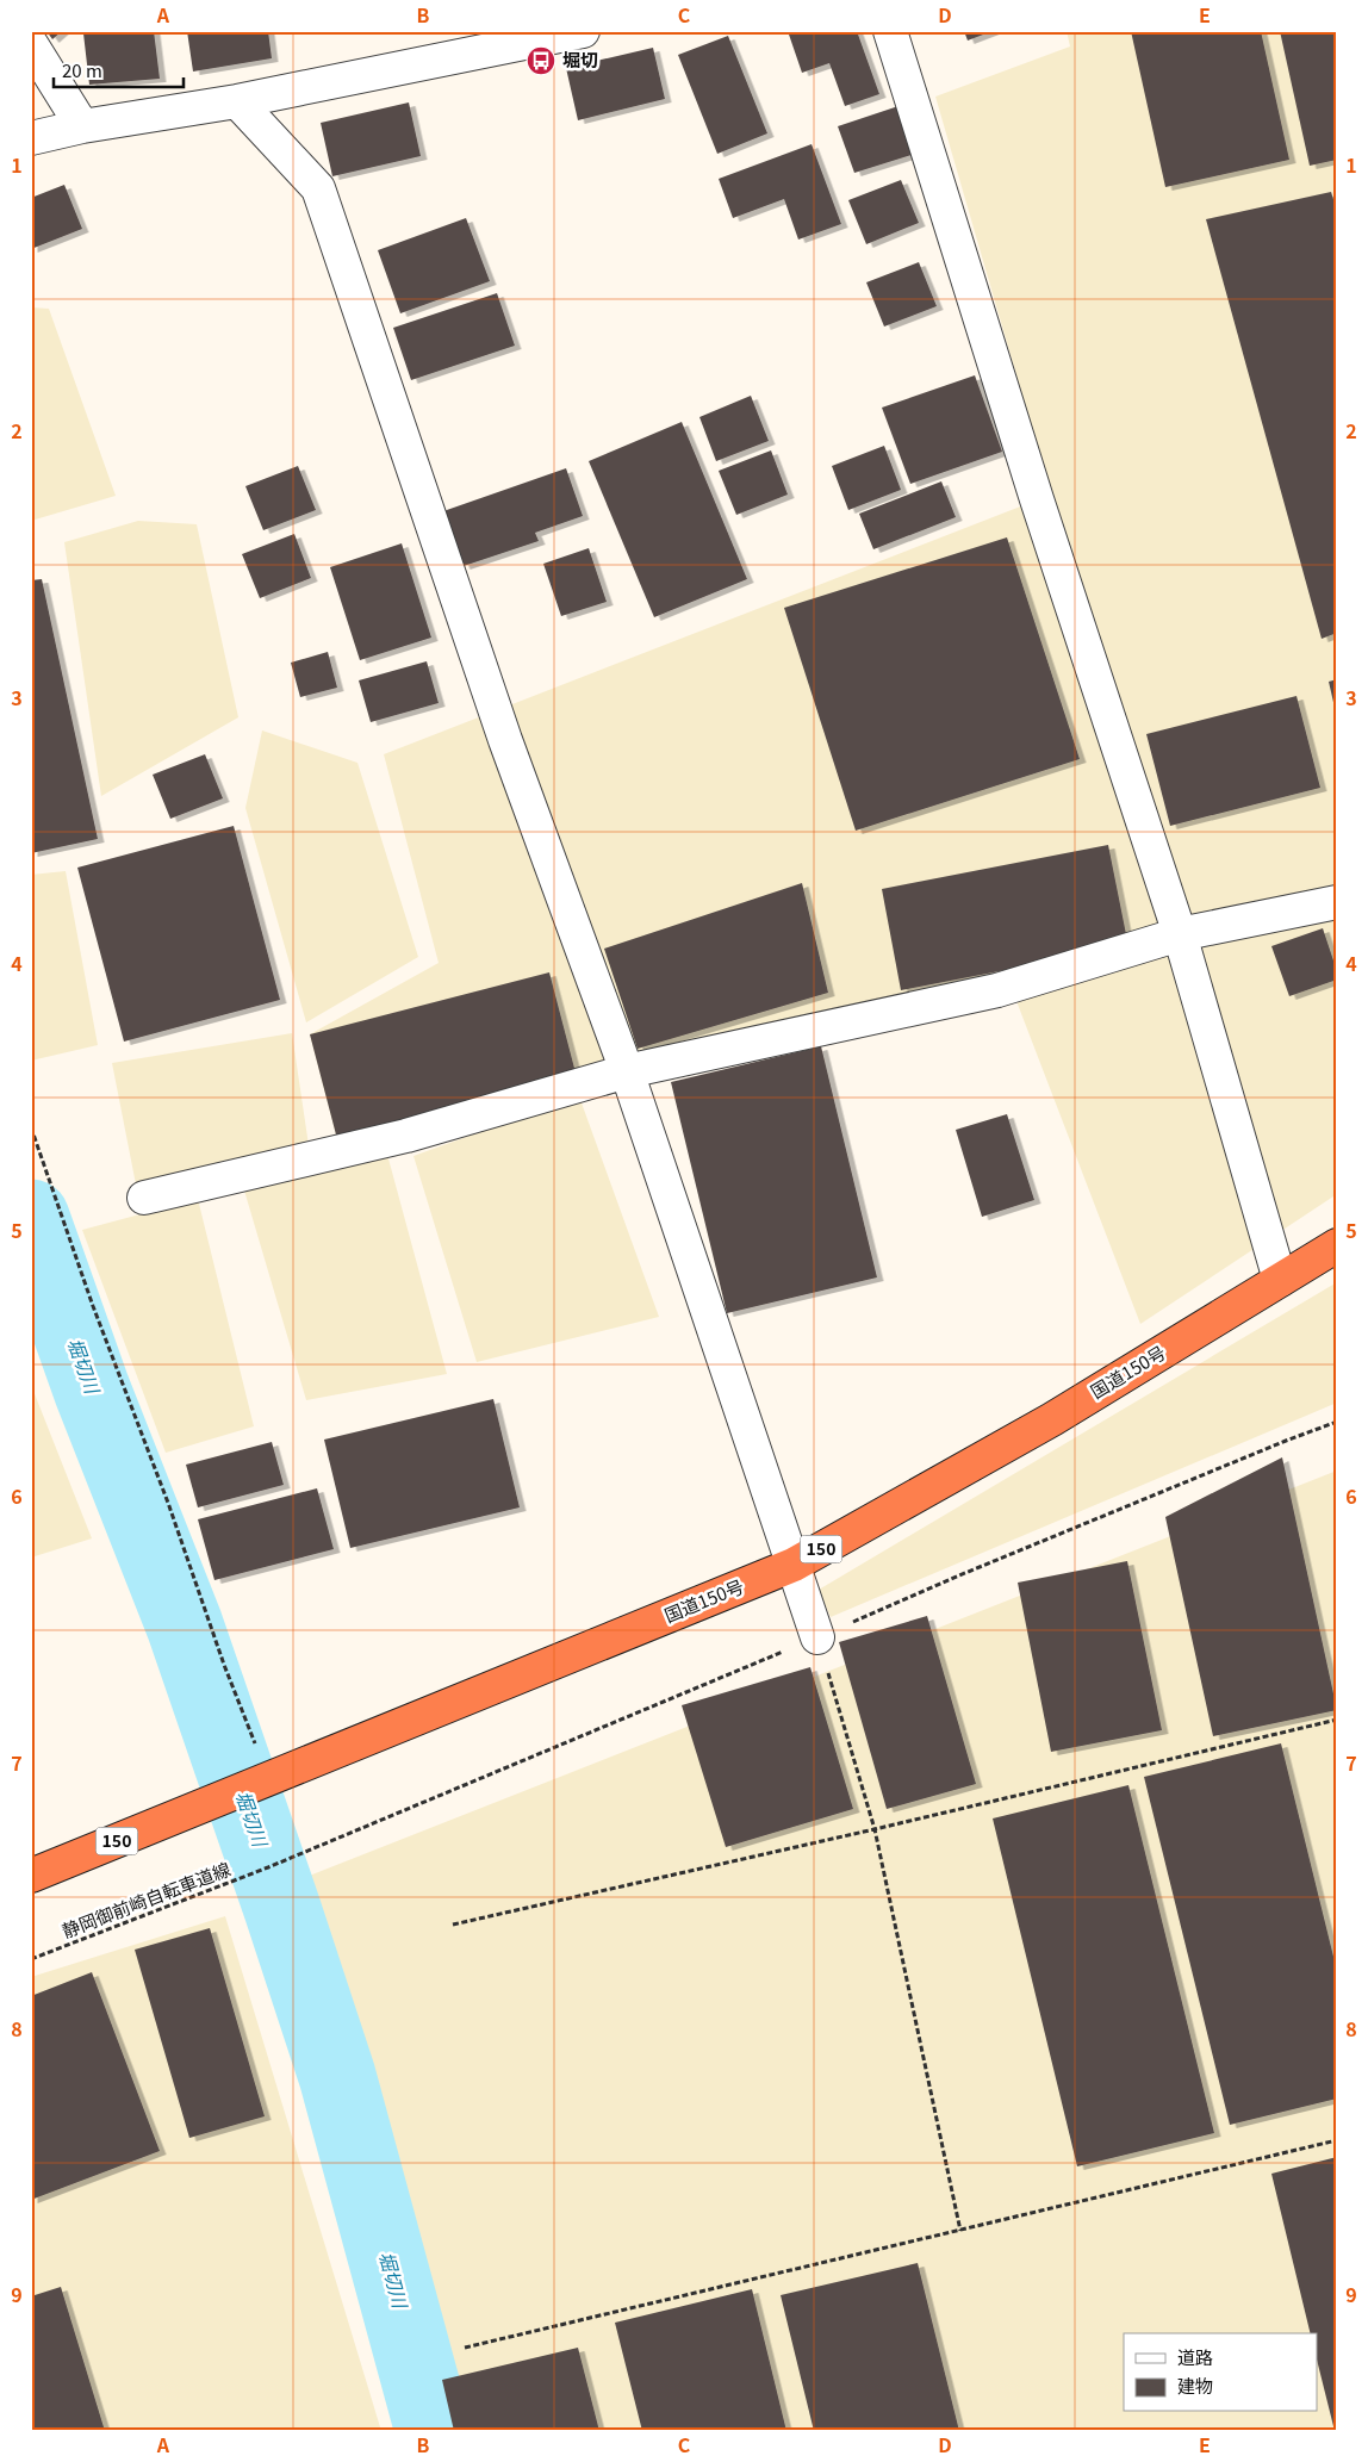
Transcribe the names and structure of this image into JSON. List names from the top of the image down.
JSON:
{
  "streets": {
    "highway": ["国道150号", "150"],
    "path": ["静岡御前崎自転車道線"]
  },
  "water": ["堀切川"],
  "places": {
    "bus stop": ["堀切"]
  },
  "legend": ["道路", "建物"],
  "scale_bar": "20 m",
  "grid": {
    "columns": [
      "A",
      "B",
      "C",
      "D",
      "E"
    ],
    "rows": [
      "1",
      "2",
      "3",
      "4",
      "5",
      "6",
      "7",
      "8",
      "9"
    ]
  }
}
